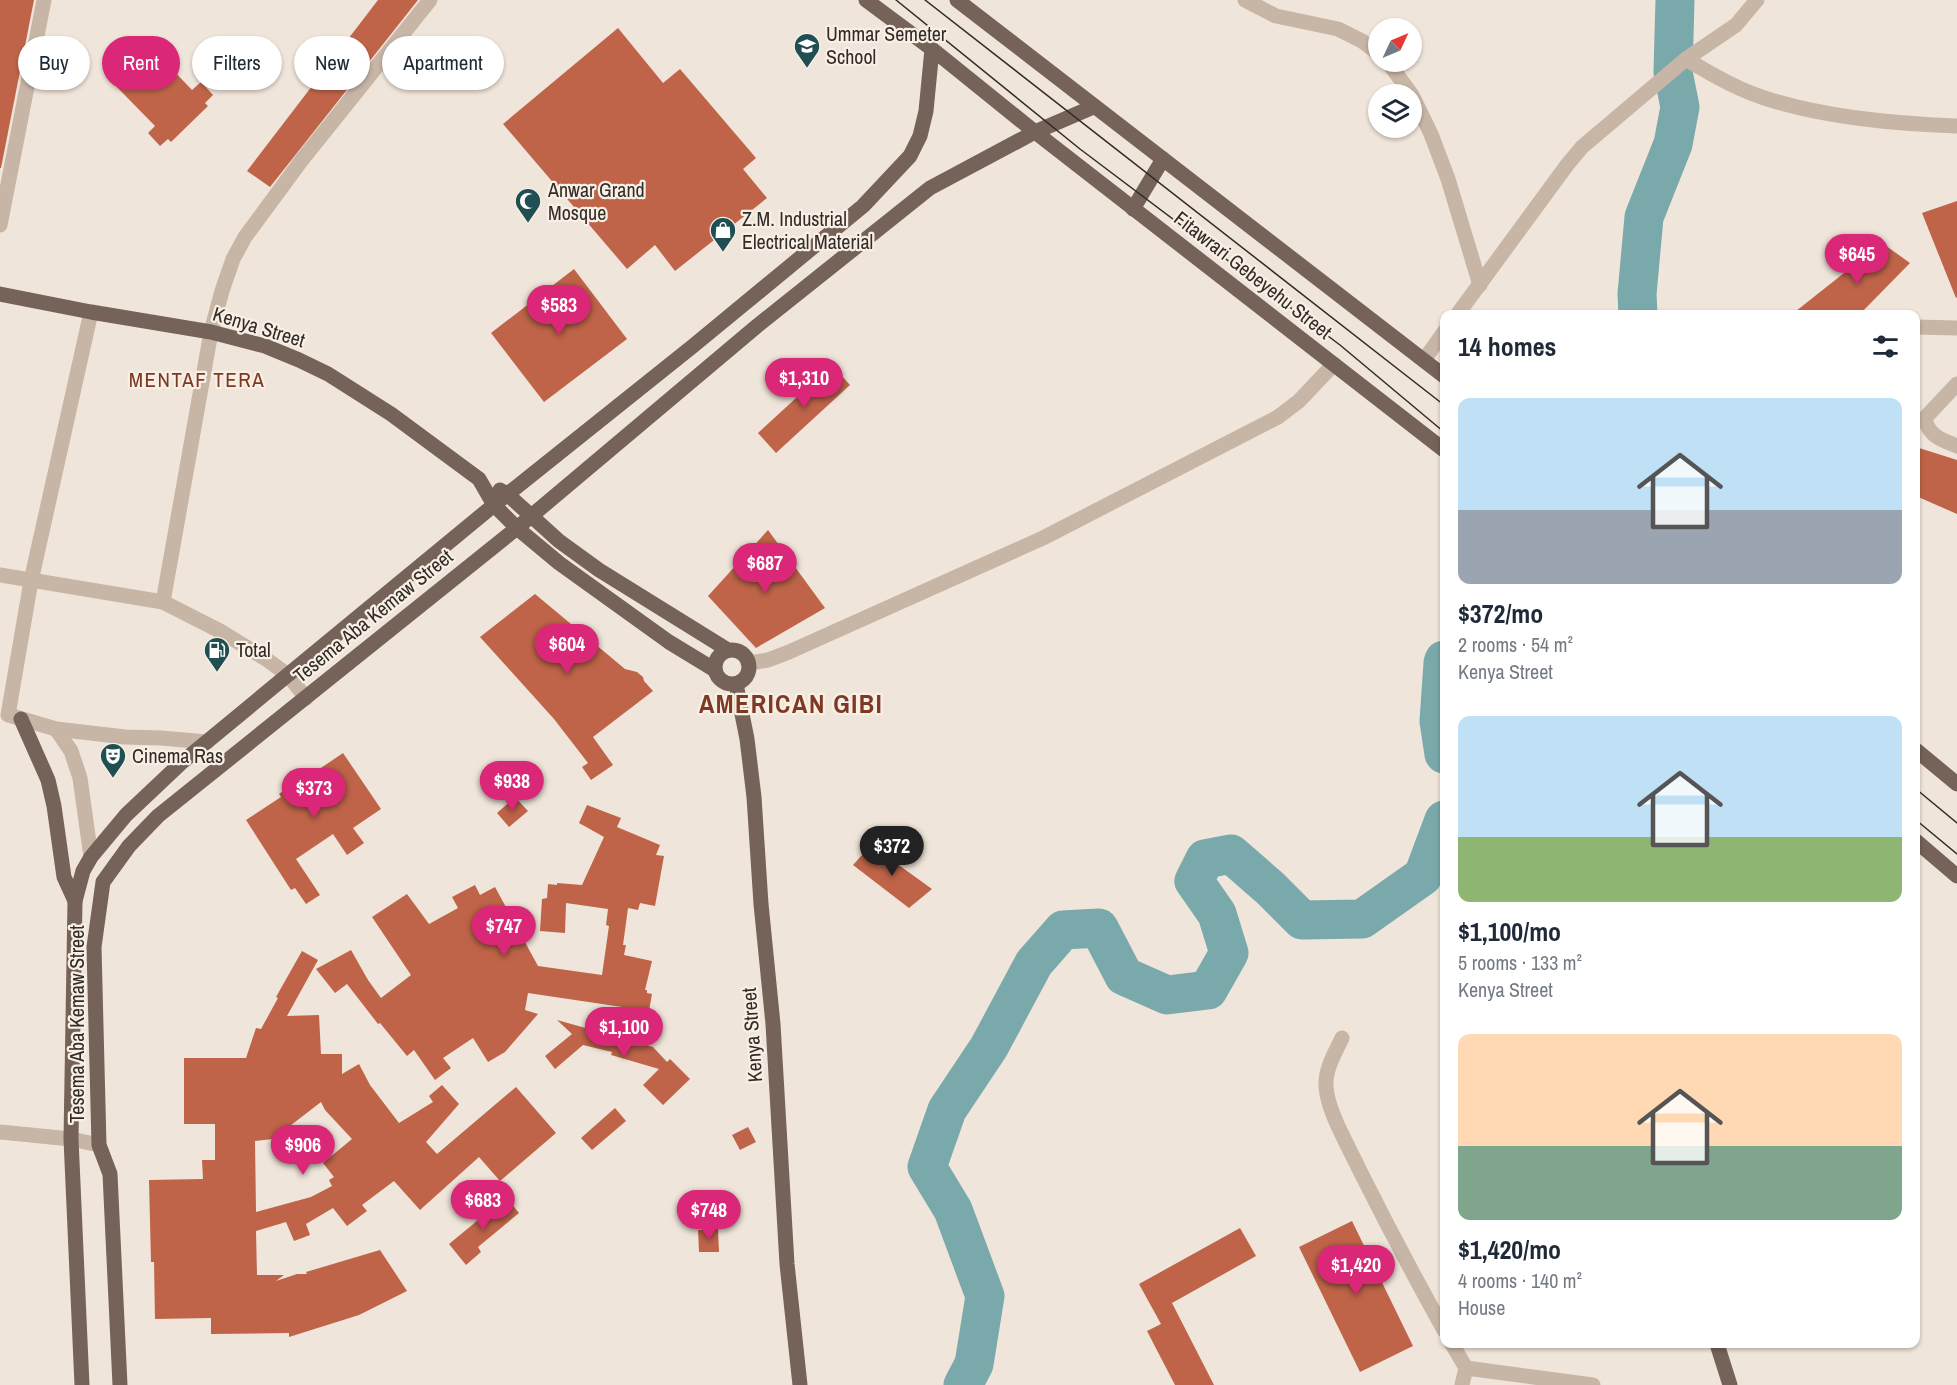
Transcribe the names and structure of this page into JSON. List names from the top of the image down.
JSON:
{
  "streets": {
    "main road": ["Fitawrari Gebeyehu Street", "Kenya Street", "Tesema Aba Kemaw Street"]
  },
  "crossings": [
    ["Fitawrari Gebeyehu Street", "Tesema Aba Kemaw Street"],
    ["Kenya Street", "Tesema Aba Kemaw Street"]
  ],
  "districts": ["MENTAF TERA", "AMERICAN GIBI"],
  "places": {
    "school or university": ["Ummar Semeter School"],
    "mosque": ["Anwar Grand Mosque"],
    "shop": ["Z.M. Industrial Electrical Material"],
    "fuel station": ["Total"],
    "theatre": ["Cinema Ras"]
  },
  "north": "top right",
  "page": {
    "chip": [
      "Buy",
      "Rent",
      "Filters",
      "New",
      "Apartment"
    ],
    "price": [
      "$645",
      "$583",
      "$1,310",
      "$687",
      "$604",
      "$938",
      "$373",
      "$372",
      "$747",
      "$1,100",
      "$906",
      "$683",
      "$748",
      "$1,420"
    ],
    "heading": "14 homes",
    "list": [
      {
        "name": "$372/mo",
        "note": "2 rooms · 54 m² · Kenya Street"
      },
      {
        "name": "$1,100/mo",
        "note": "5 rooms · 133 m² · Kenya Street"
      },
      {
        "name": "$1,420/mo",
        "note": "4 rooms · 140 m² · House"
      }
    ]
  }
}
